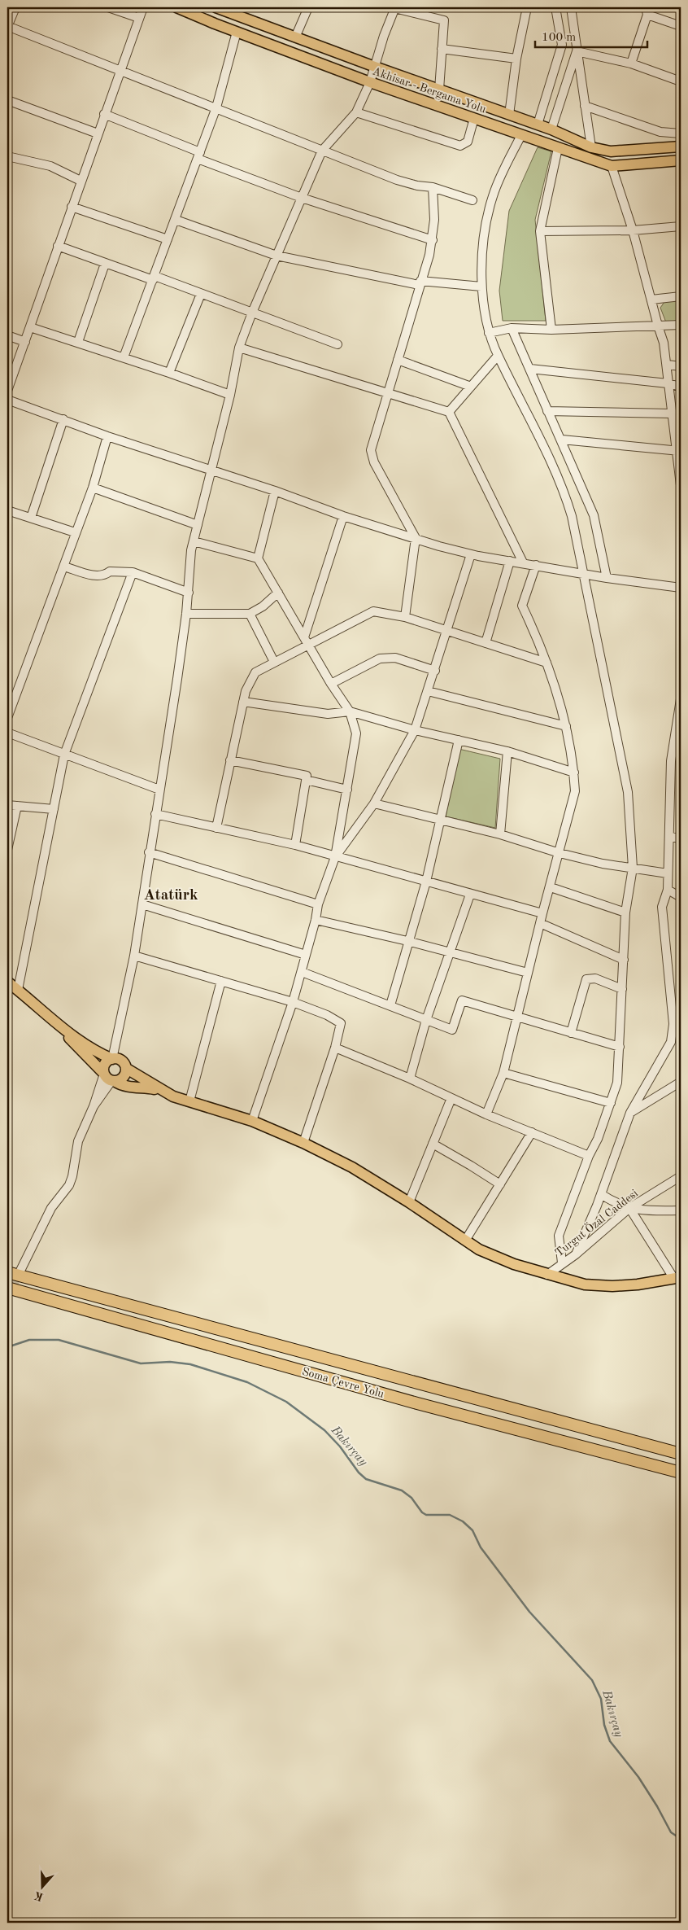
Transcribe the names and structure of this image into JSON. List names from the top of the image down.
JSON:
{
  "streets": {
    "highway": ["Soma Çevre Yolu"],
    "main road": ["Akhisar - Bergama Yolu"],
    "street": ["Turgut Özal Caddesi"]
  },
  "districts": ["Atatürk"],
  "water": ["Bakırçay"],
  "scale_bar": "100 m",
  "north": "bottom"
}
